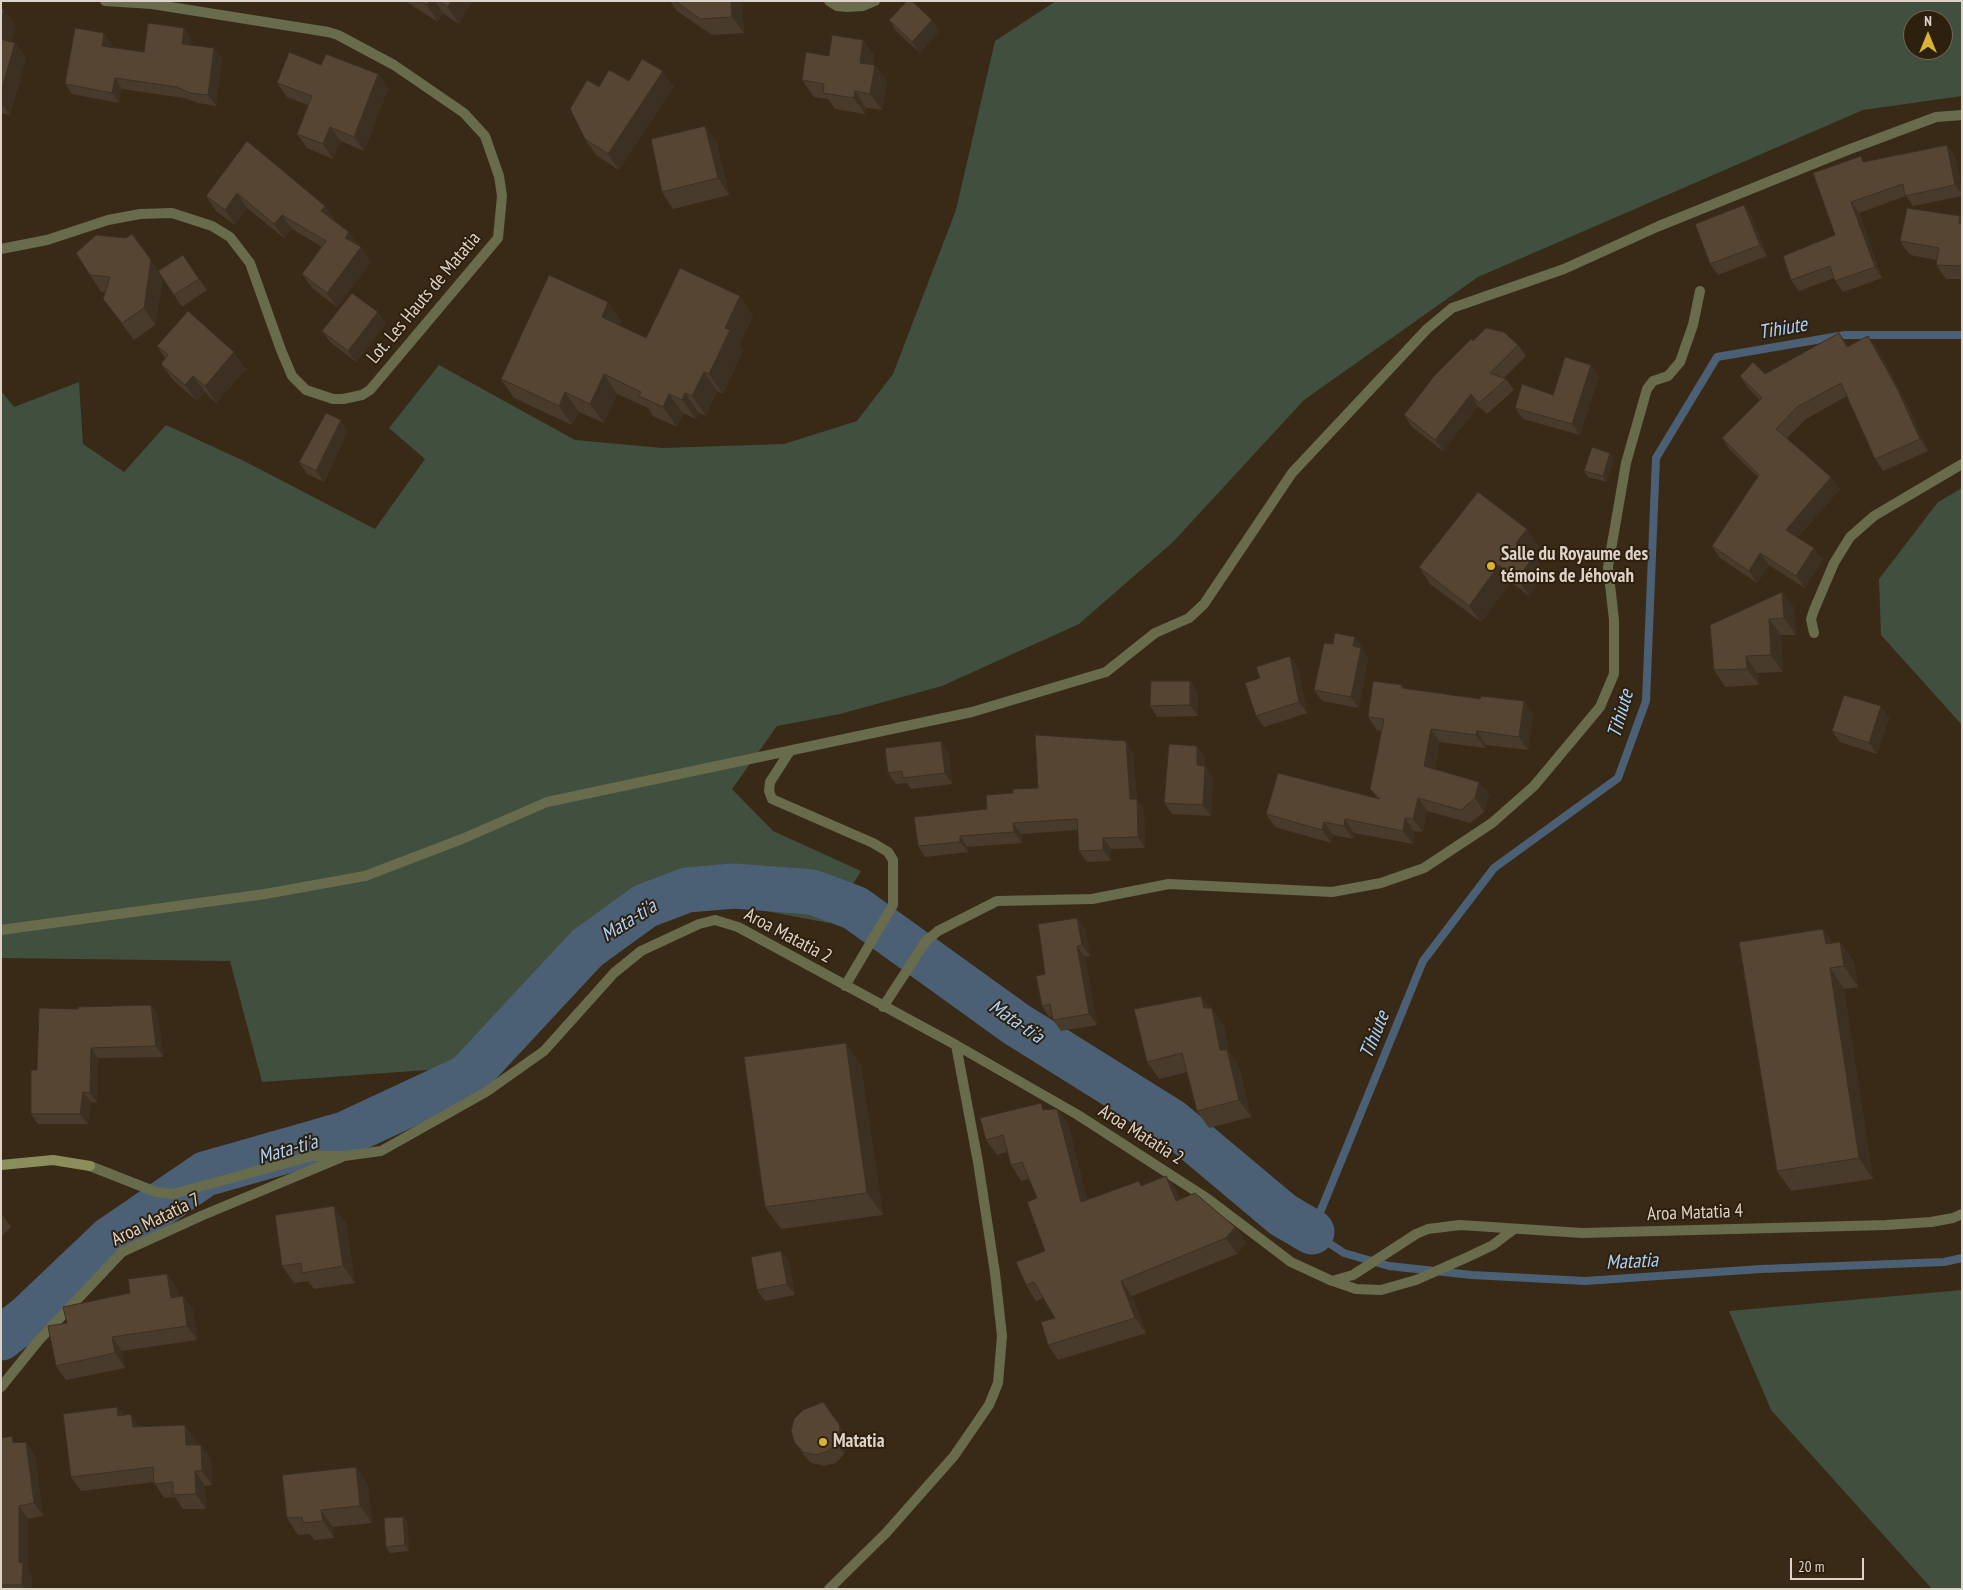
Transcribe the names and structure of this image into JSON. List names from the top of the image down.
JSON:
{
  "streets": {
    "street": [
      "Lot. Les Hauts de Matatia",
      "Aroa Matatia 2",
      "Aroa Matatia 4",
      "Aroa Matatia 7"
    ]
  },
  "crossings": [
    ["Aroa Matatia 2", "Aroa Matatia 4"],
    ["Aroa Matatia 2", "Aroa Matatia 7"]
  ],
  "water": ["Tihiute", "Mata-ti'a", "Matatia"],
  "places": ["Salle du Royaume des témoins de Jéhovah", "Matatia"],
  "scale_bar": "20 m",
  "north": "top"
}
